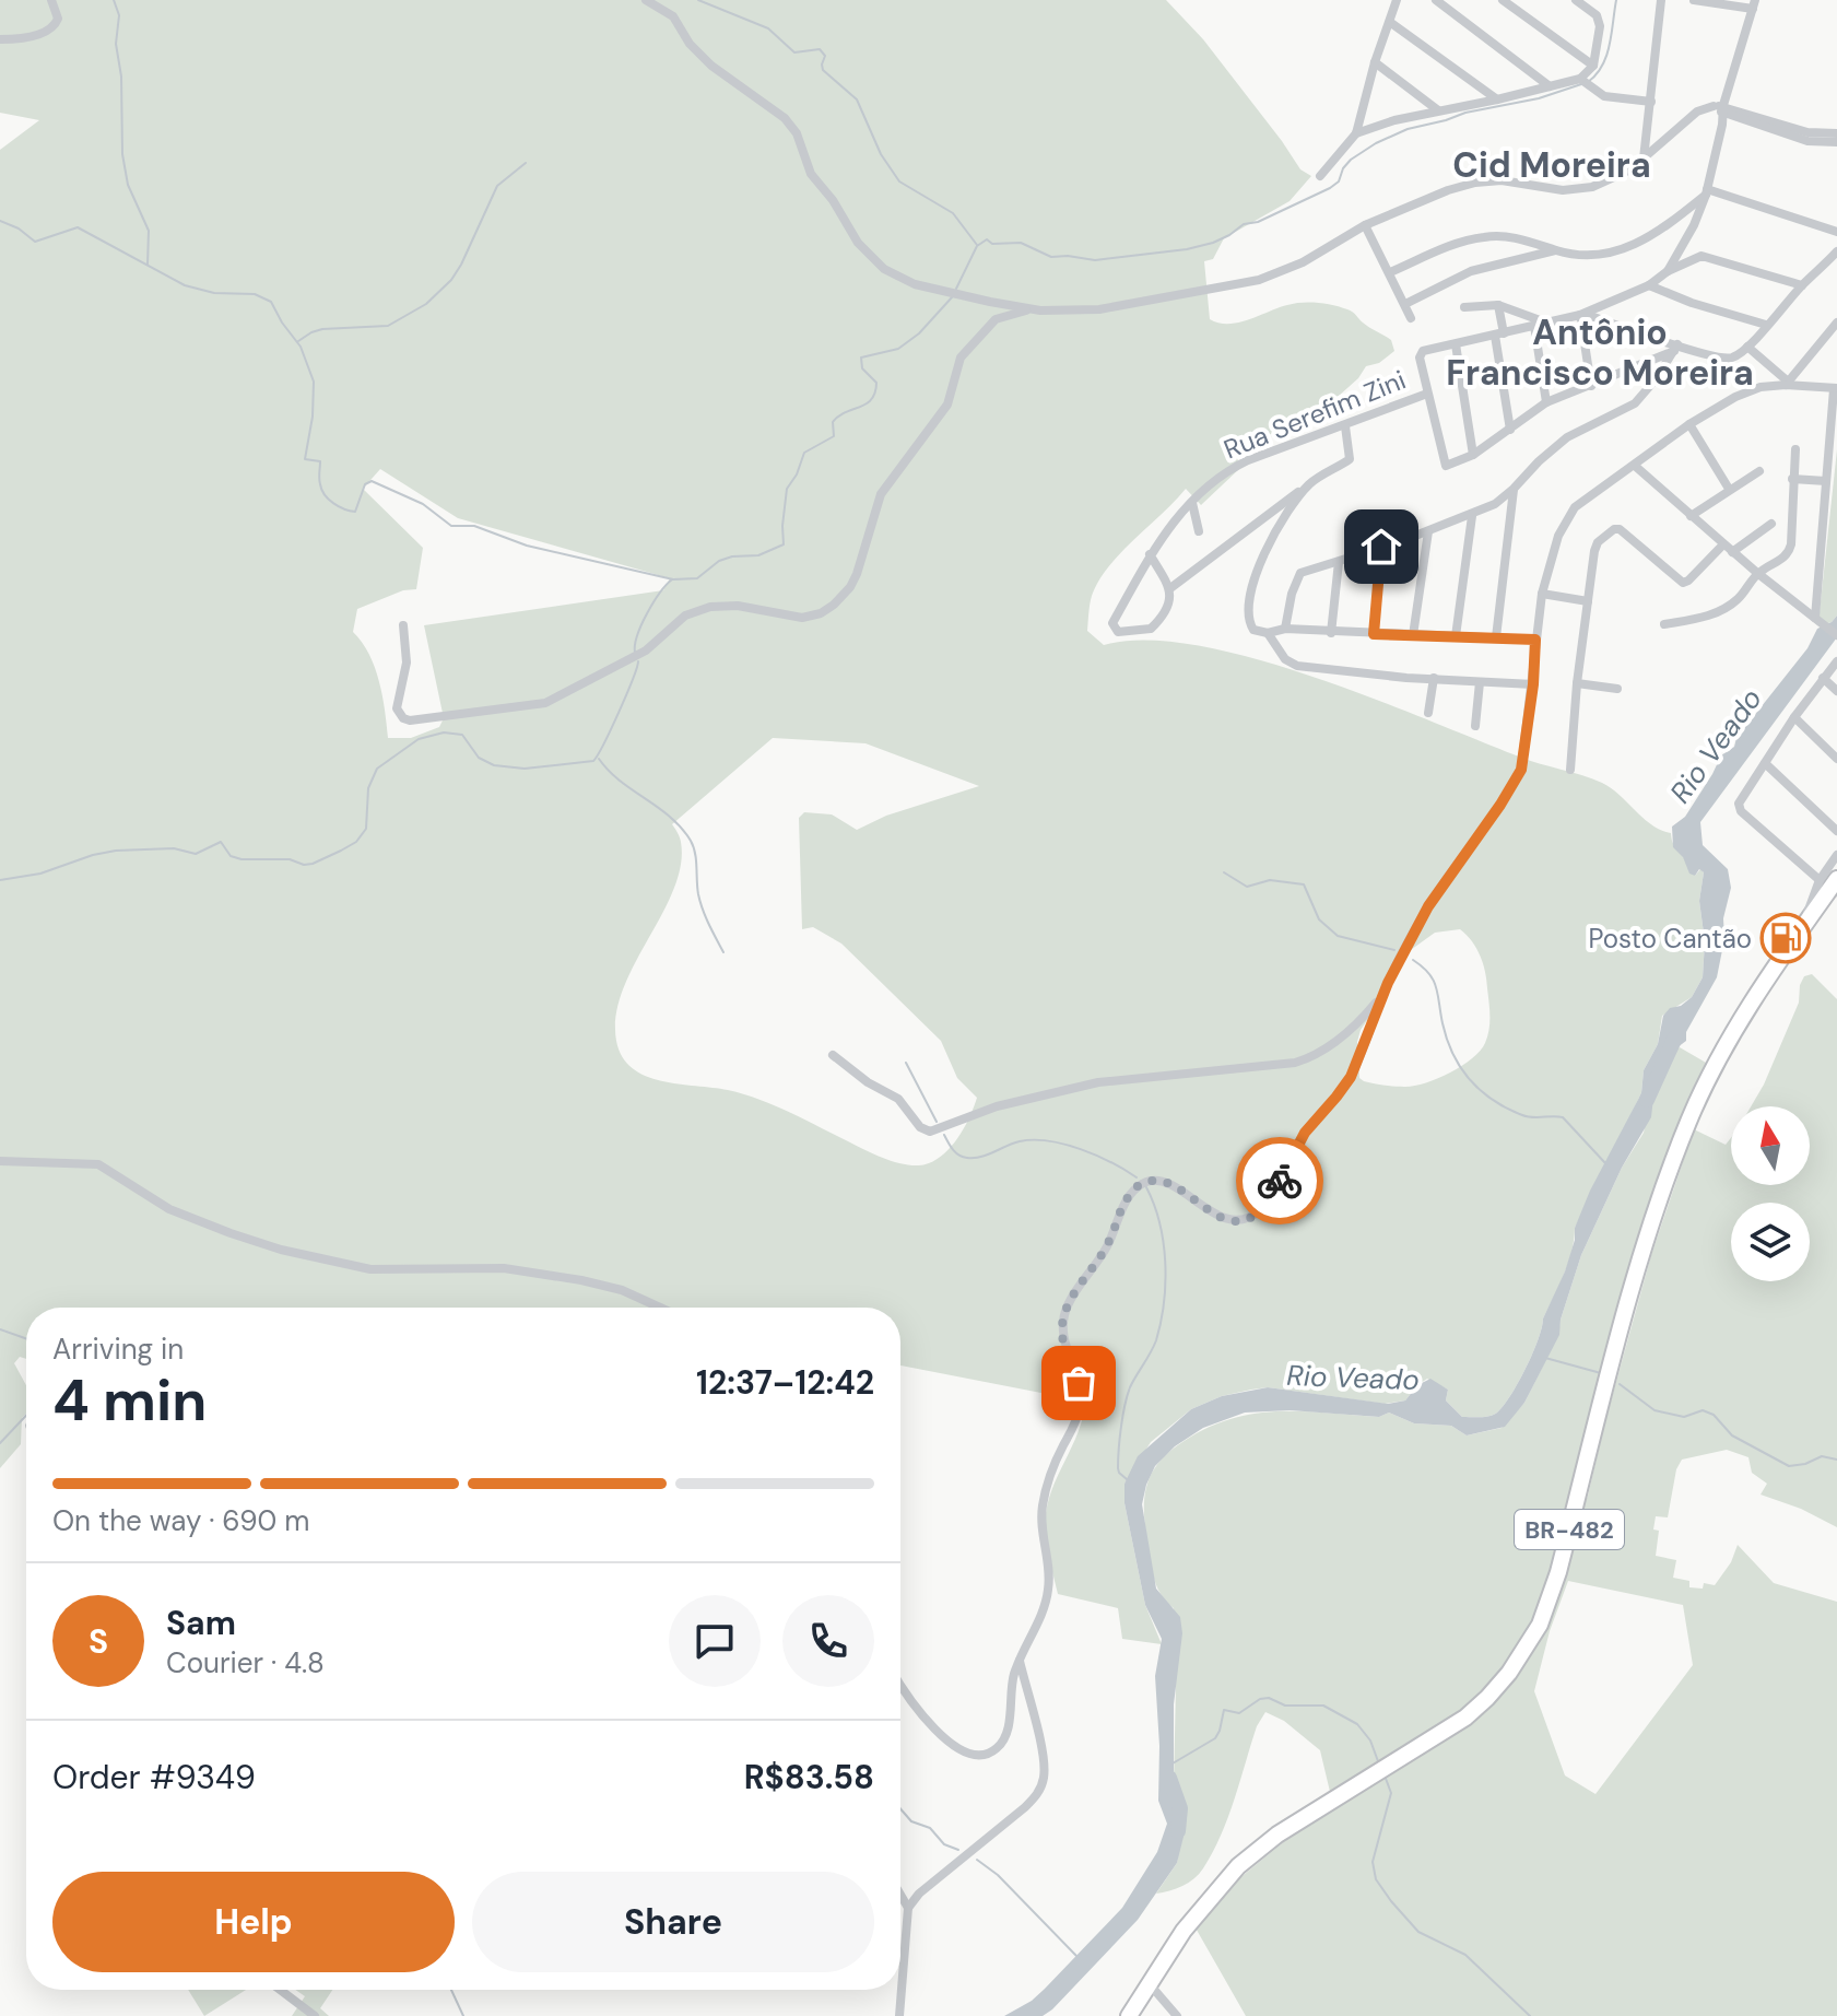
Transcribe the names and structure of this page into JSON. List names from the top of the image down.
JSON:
{
  "streets": {
    "highway": ["BR-482"],
    "street": ["Rua Serefim Zini"]
  },
  "districts": ["Cid Moreira", "Antônio Francisco Moreira"],
  "water": ["Rio Veado"],
  "places": {
    "fuel station": ["Posto Cantão"]
  },
  "north": "top",
  "page": {
    "heading": ["4 min", "Arriving in", "12:37–12:42"],
    "panel": [
      "Sam",
      "Courier · 4.8",
      "Order #9349",
      "R$83.58"
    ],
    "bar": "On the way · 690 m",
    "round": "S",
    "buttons": ["Help", "Share"]
  }
}
